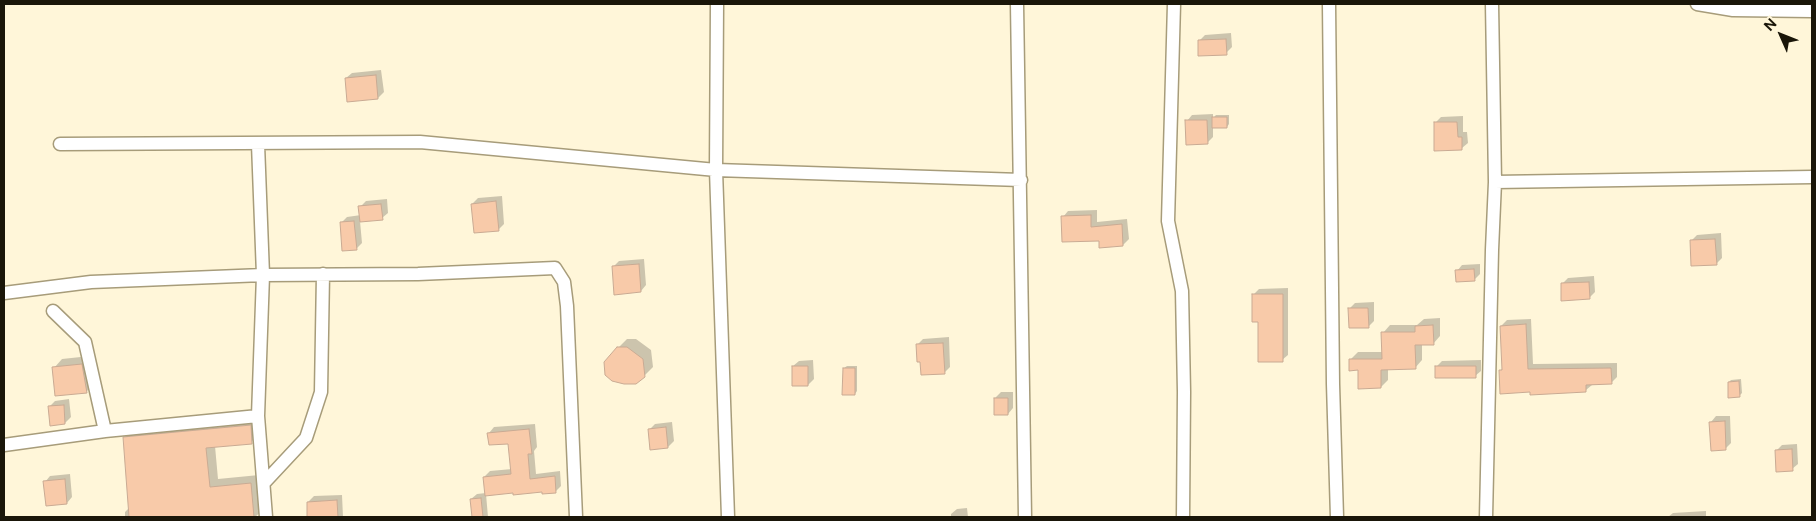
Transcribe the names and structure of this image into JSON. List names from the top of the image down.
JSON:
{
  "north": "top left"
}
